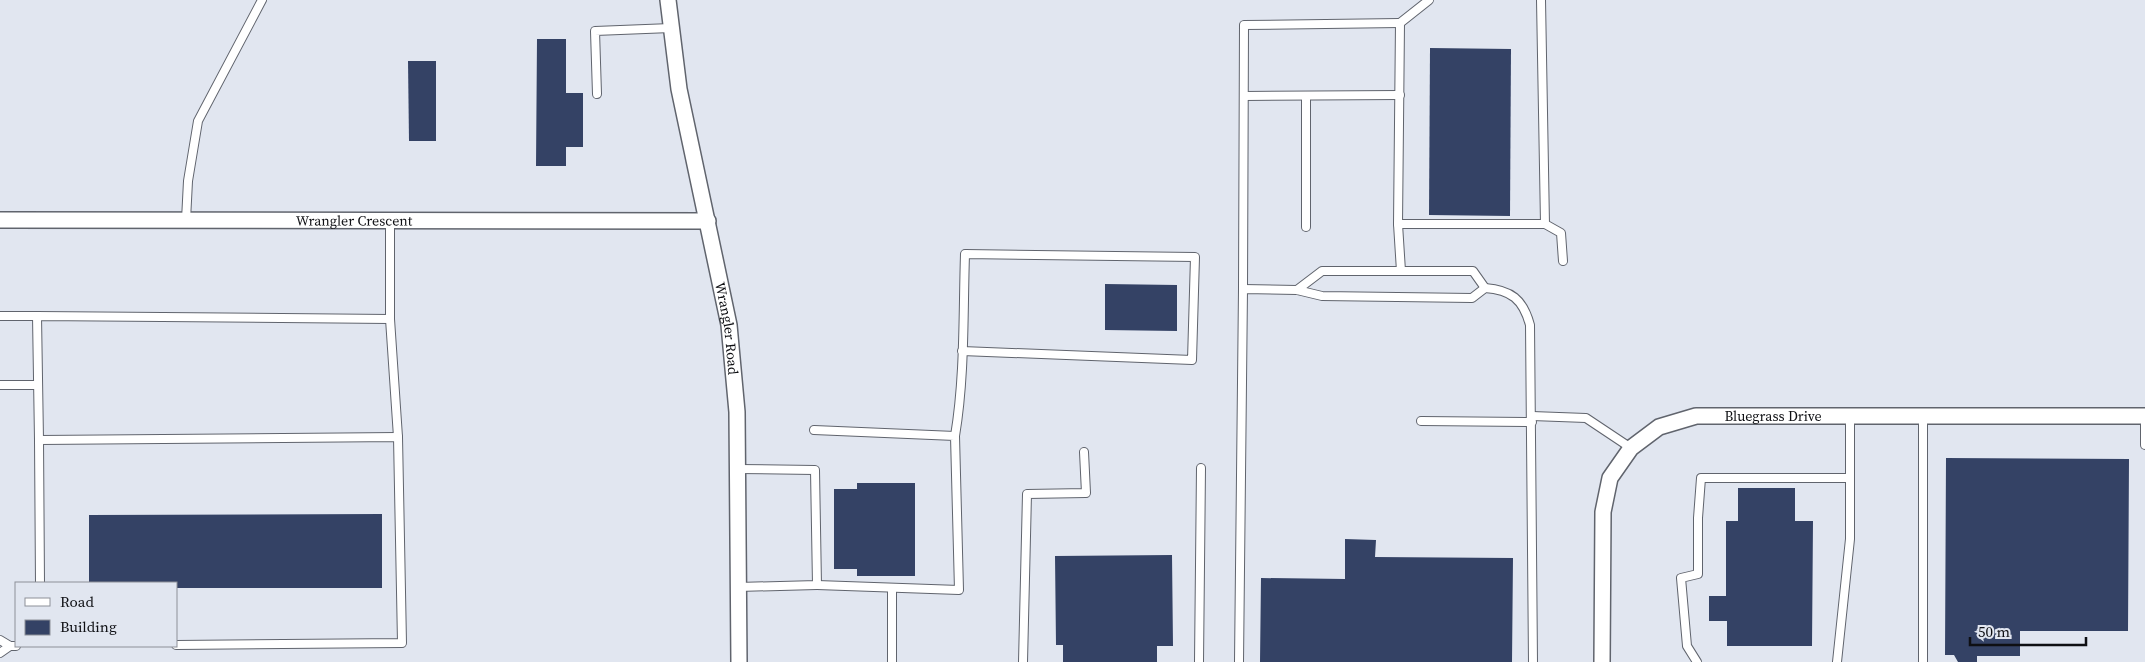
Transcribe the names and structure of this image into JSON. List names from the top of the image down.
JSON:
{
  "streets": {
    "street": ["Wrangler Crescent", "Wrangler Road", "Bluegrass Drive"]
  },
  "crossings": [
    ["Wrangler Crescent", "Wrangler Road"]
  ],
  "legend": ["Road", "Building"],
  "scale_bar": "50 m"
}
